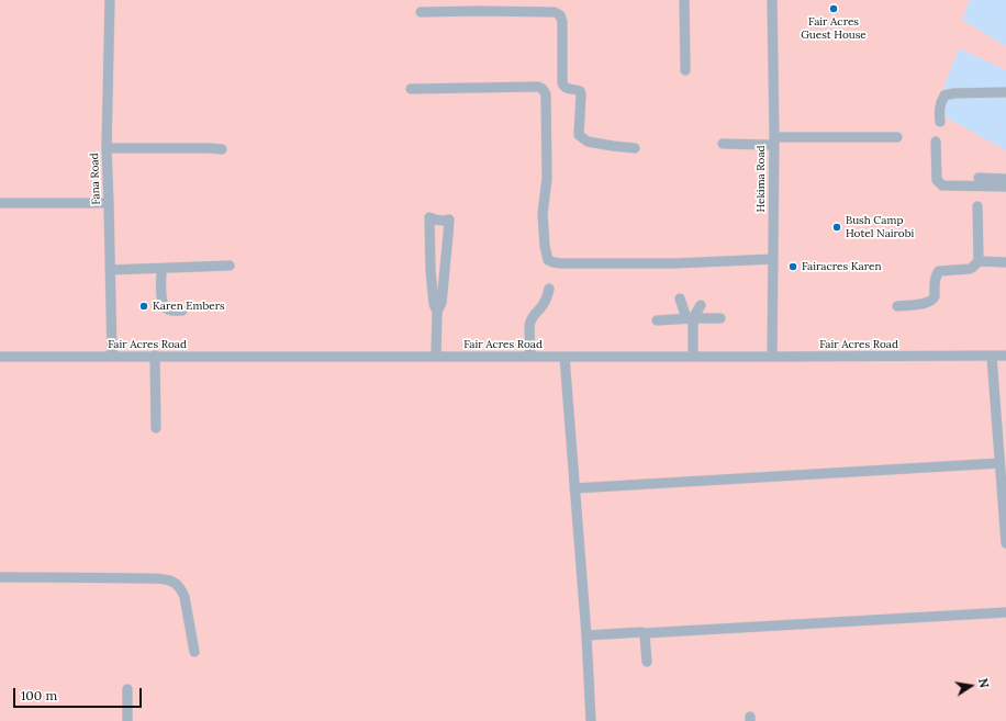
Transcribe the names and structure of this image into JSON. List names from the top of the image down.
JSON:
{
  "streets": {
    "street": ["Fana Road", "Hekima Road", "Fair Acres Road"]
  },
  "crossings": [
    ["Fana Road", "Fair Acres Road"],
    ["Hekima Road", "Fair Acres Road"]
  ],
  "places": [
    "Fair Acres Guest House",
    "Bush Camp Hotel Nairobi",
    "Fairacres Karen",
    "Karen Embers"
  ],
  "scale_bar": "100 m",
  "north": "right"
}
